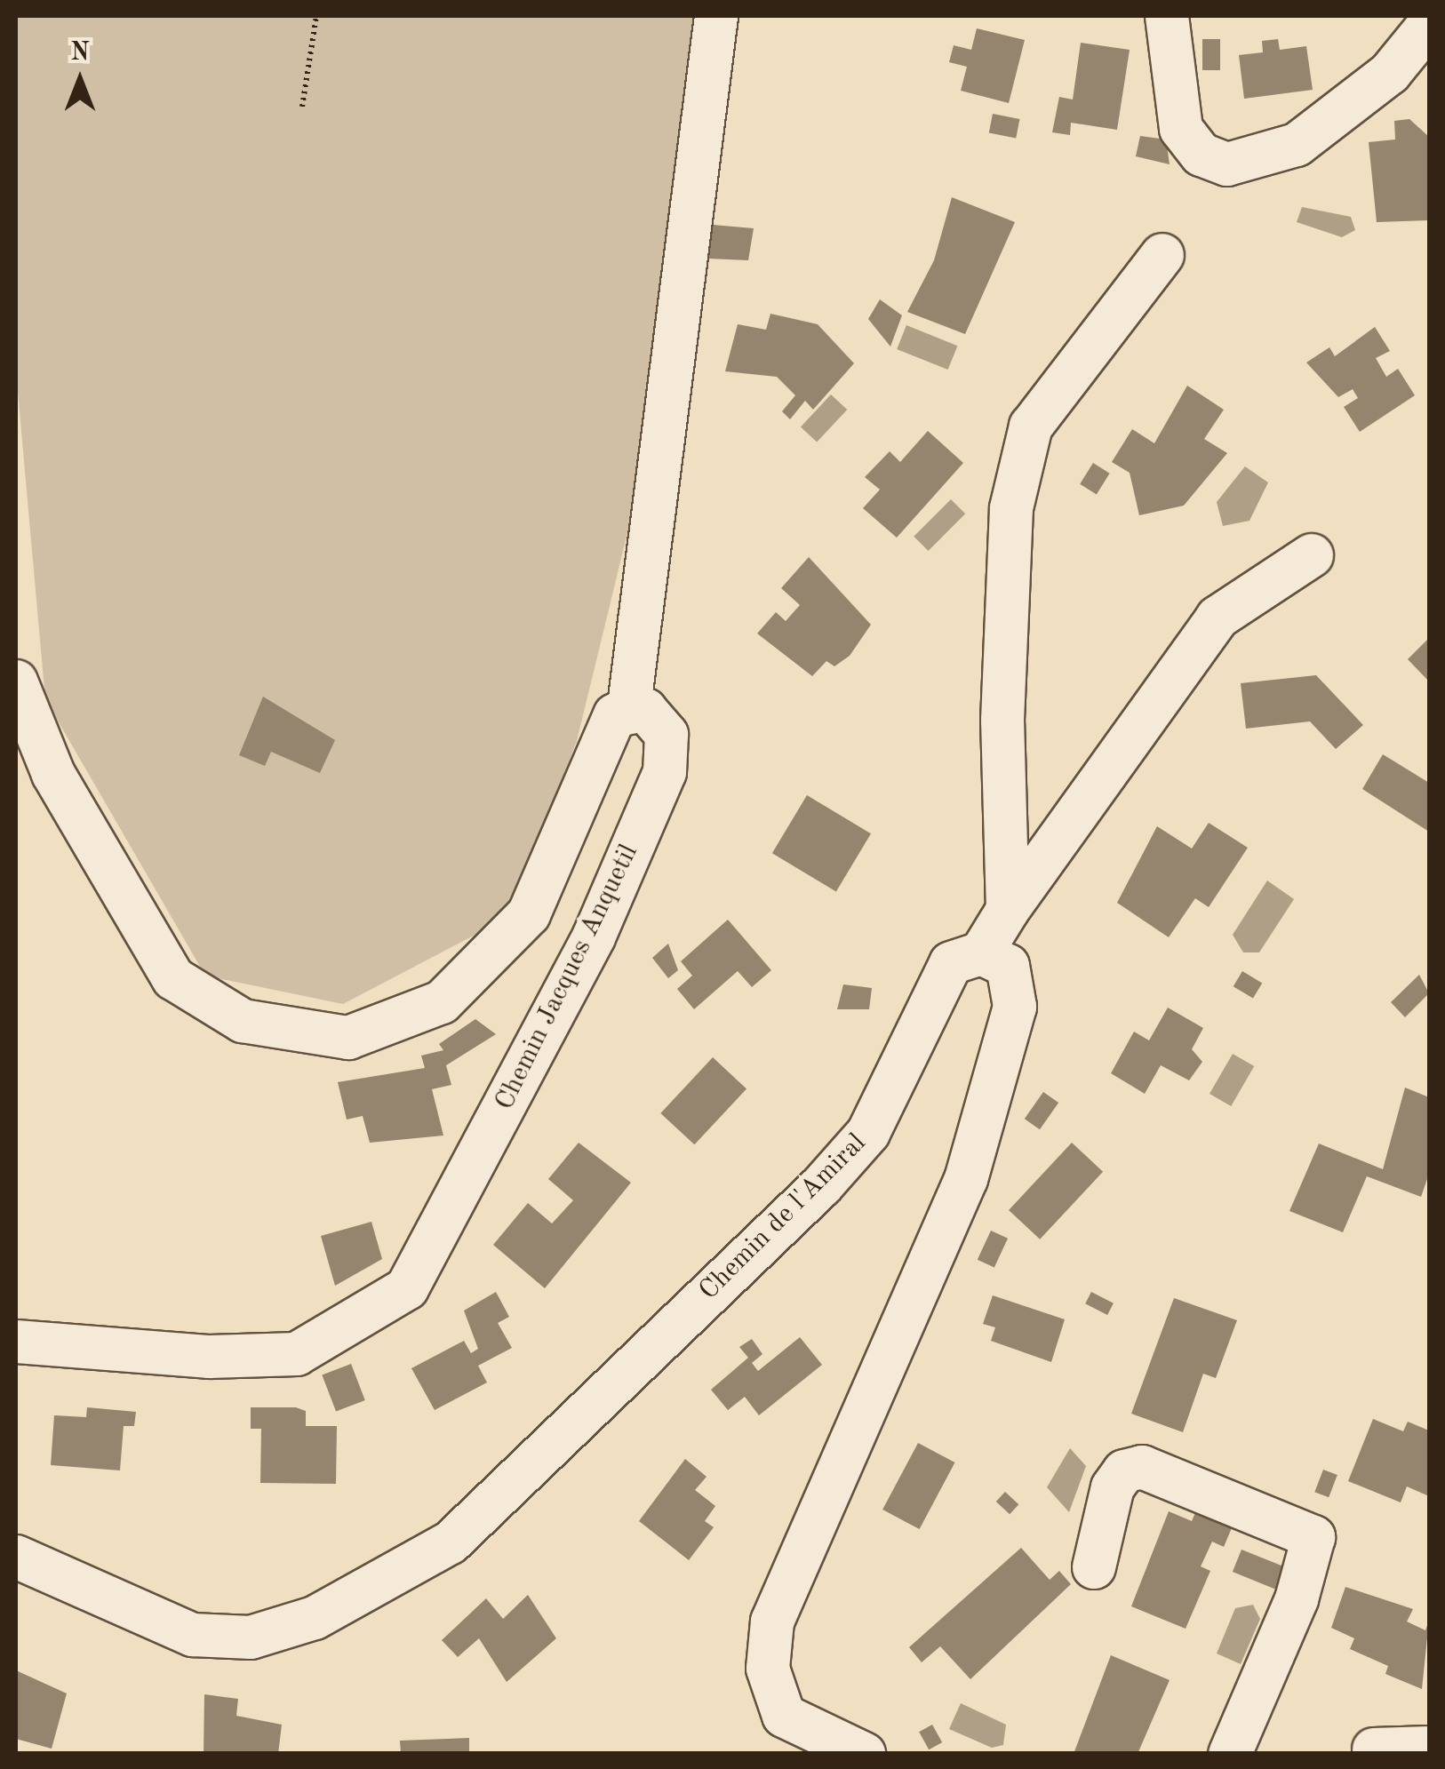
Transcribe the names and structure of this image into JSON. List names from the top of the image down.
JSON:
{
  "streets": {
    "street": ["Chemin Jacques Anquetil", "Chemin de l'Amiral"]
  },
  "north": "top"
}
